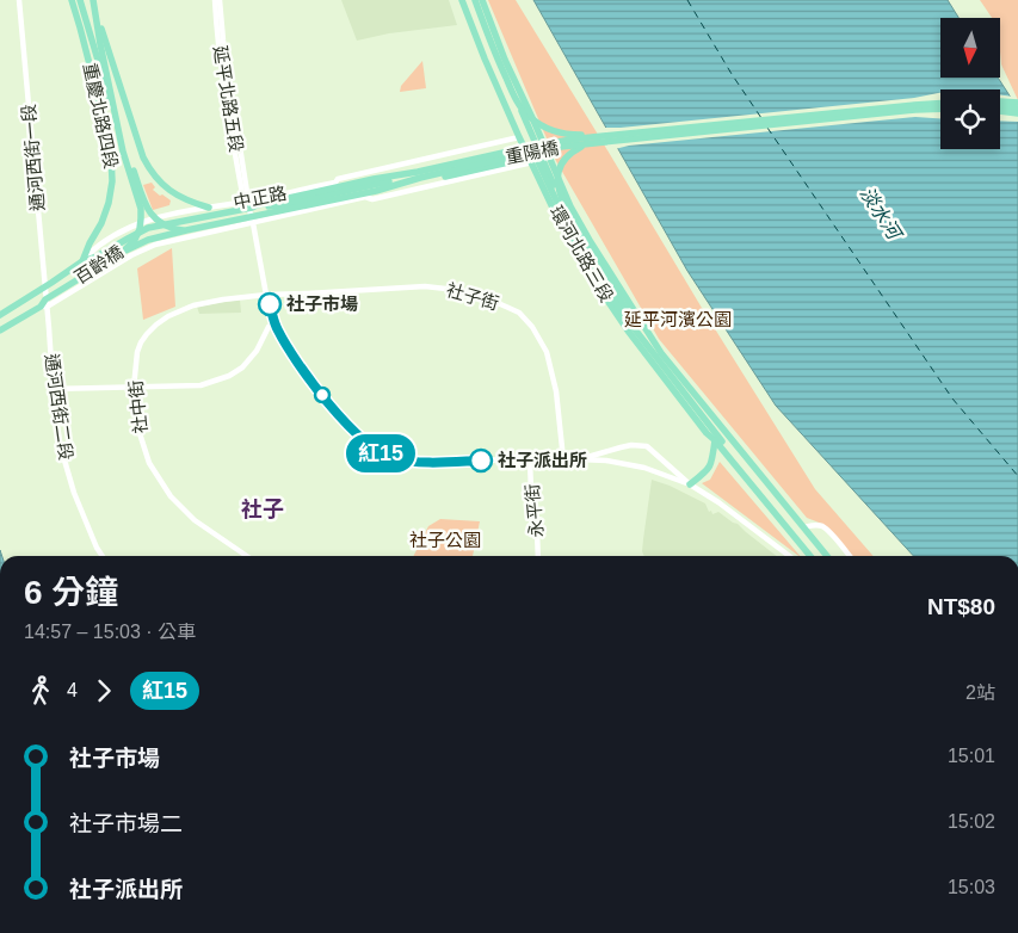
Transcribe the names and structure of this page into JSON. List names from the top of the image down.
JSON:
{
  "streets": {
    "main road": [
      "重慶北路四段",
      "重陽橋",
      "環河北路三段",
      "百齡橋"
    ],
    "street": [
      "延平北路五段",
      "通河西街一段",
      "中正路",
      "社子街",
      "通河西街二段",
      "社中街",
      "永平街"
    ]
  },
  "crossings": [
    ["延平北路五段", "中正路"],
    ["延平北路五段", "社子街"],
    ["延平北路五段", "社中街"],
    ["延平北路五段", "永平街"],
    ["重慶北路四段", "重陽橋"],
    ["重慶北路四段", "中正路"],
    ["重慶北路四段", "百齡橋"],
    ["重陽橋", "中正路"],
    ["重陽橋", "百齡橋"],
    ["通河西街一段", "通河西街二段"],
    ["中正路", "環河北路三段"],
    ["中正路", "百齡橋"],
    ["社子街", "社中街"]
  ],
  "districts": ["社子"],
  "water": ["淡水河"],
  "parks": ["延平河濱公園", "社子公園"],
  "places": ["社子市場", "社子派出所"],
  "lines": ["bus line 紅15"],
  "north": "bottom",
  "page": {
    "on_map": "紅15",
    "heading": ["6 分鐘", "14:57 – 15:03 · 公車", "NT$80"],
    "legs": ["4", "紅15", "2站"],
    "list": [
      {
        "name": "社子市場",
        "value": "15:01"
      },
      {
        "name": "社子市場二",
        "value": "15:02"
      },
      {
        "name": "社子派出所",
        "value": "15:03"
      }
    ]
  }
}
